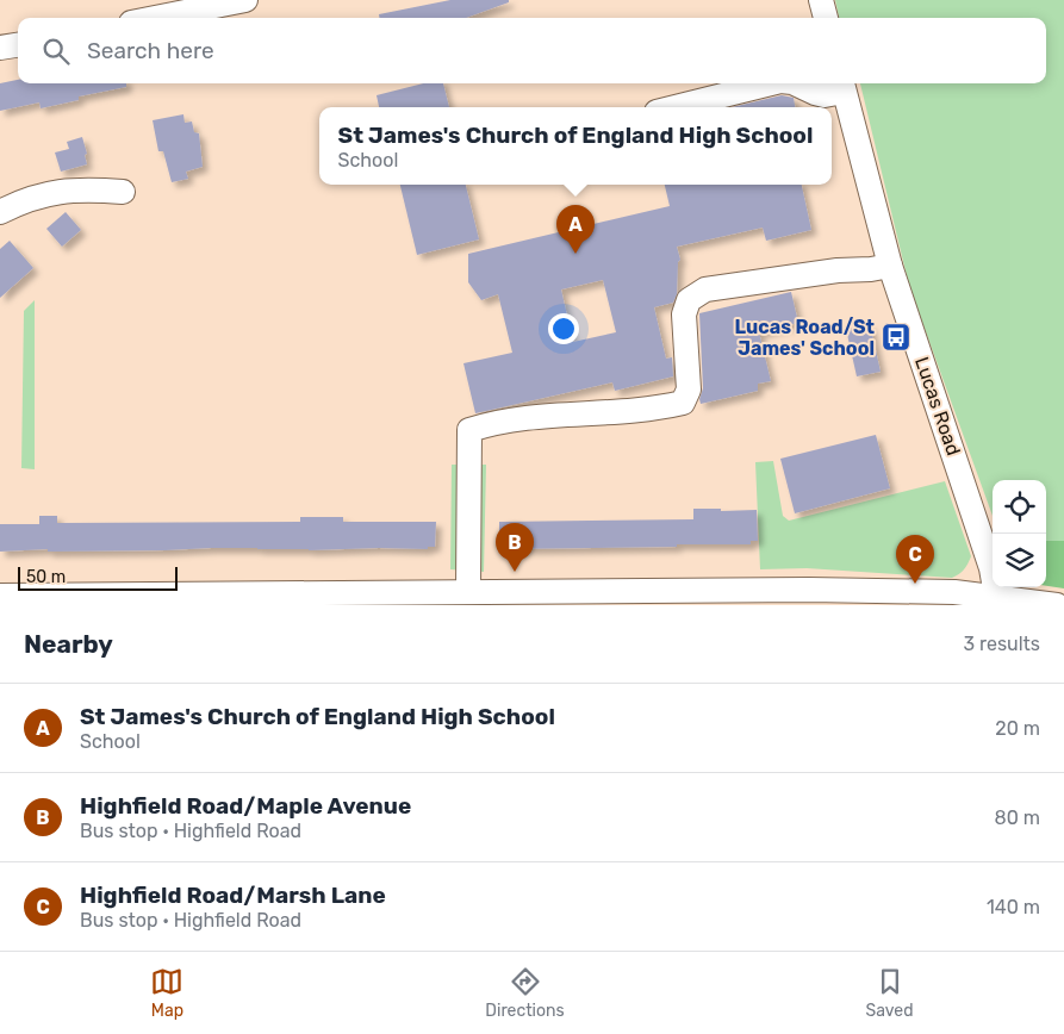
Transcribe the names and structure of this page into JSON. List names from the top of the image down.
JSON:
{
  "streets": {
    "street": ["Lucas Road"]
  },
  "places": {
    "bus stop": ["Lucas Road/St James' School"]
  },
  "scale_bar": "50 m",
  "page": {
    "search": "Search here",
    "popup": ["St James's Church of England High School", "School"],
    "pins": ["A", "B", "C"],
    "scale": "50 m",
    "heading": ["Nearby", "3 results"],
    "list": [
      {
        "mark": "A",
        "name": "St James's Church of England High School",
        "note": "School",
        "value": "20 m"
      },
      {
        "mark": "B",
        "name": "Highfield Road/Maple Avenue",
        "note": "Bus stop · Highfield Road",
        "value": "80 m"
      },
      {
        "mark": "C",
        "name": "Highfield Road/Marsh Lane",
        "note": "Bus stop · Highfield Road",
        "value": "140 m"
      }
    ],
    "nav": ["Map", "Directions", "Saved"]
  }
}
